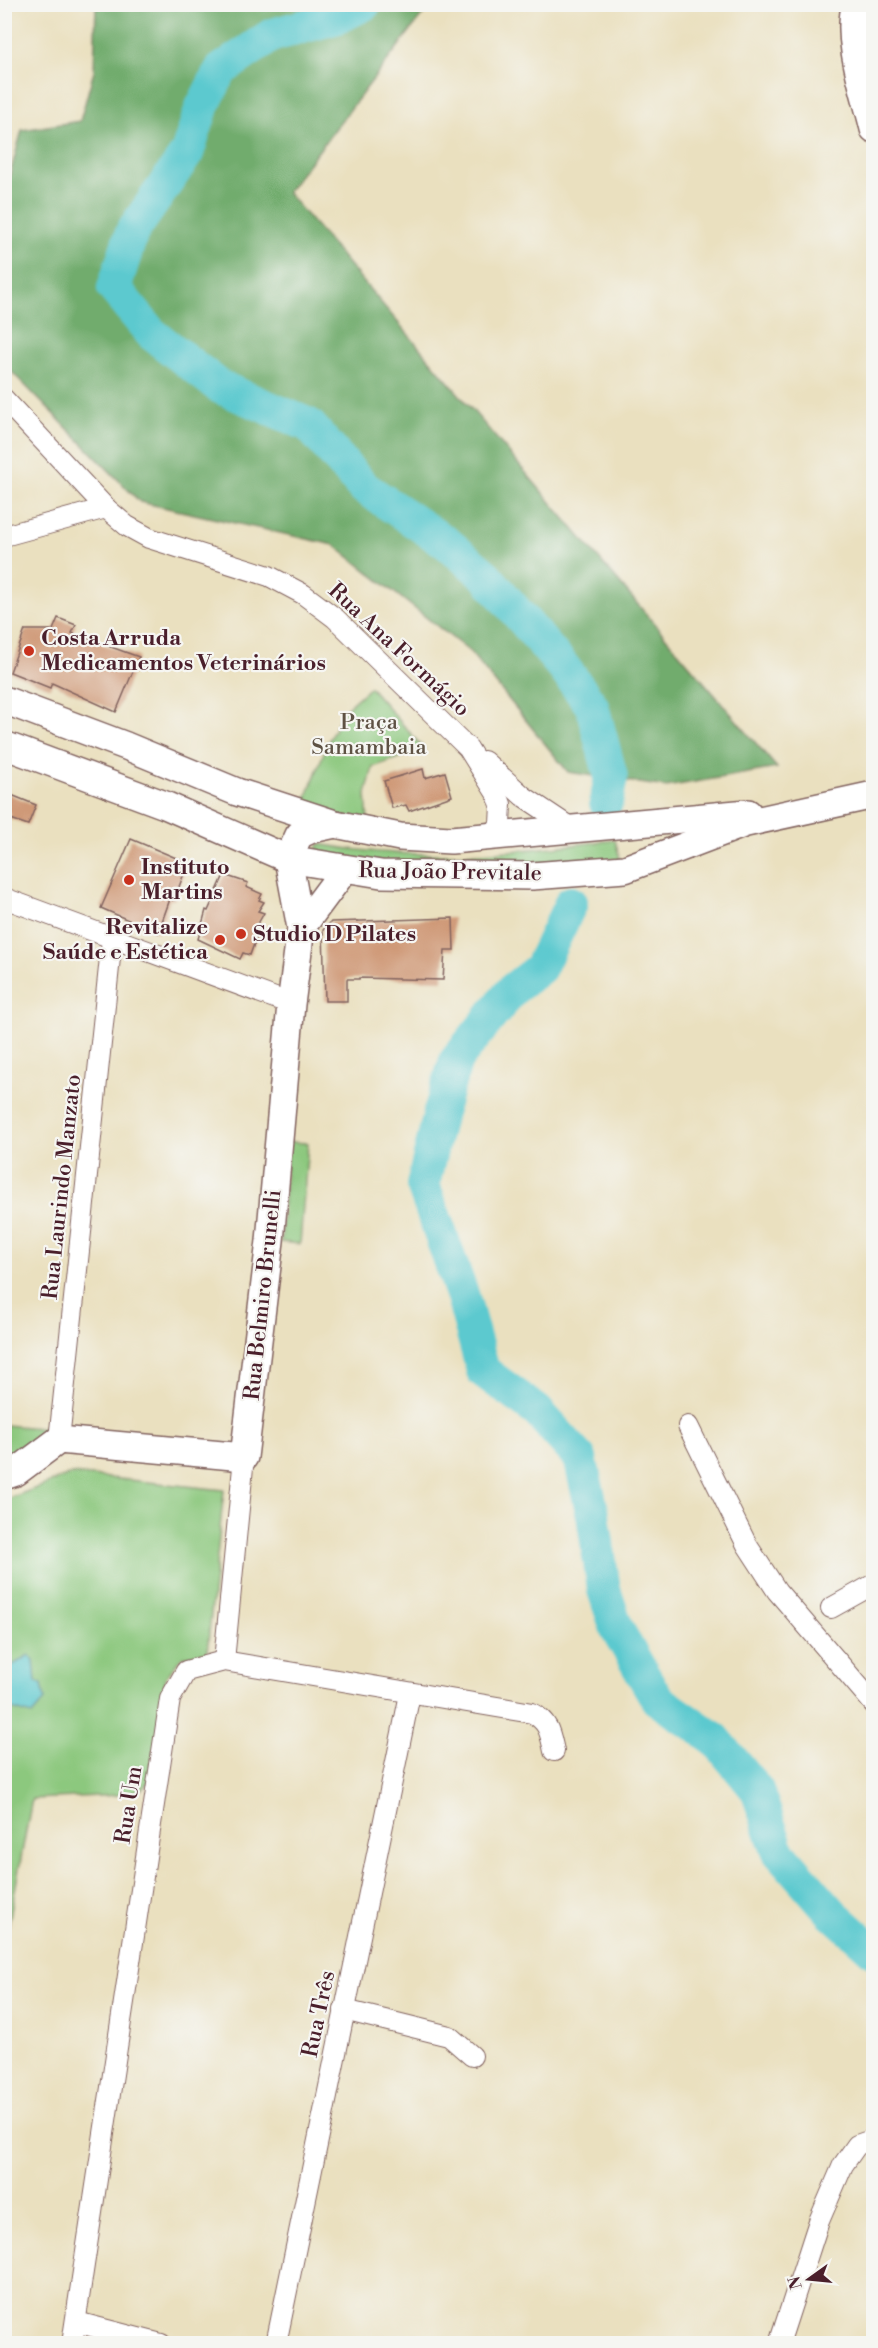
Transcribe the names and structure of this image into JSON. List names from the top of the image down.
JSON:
{
  "streets": {
    "main road": ["Rua João Previtale", "Rua Belmiro Brunelli"],
    "street": [
      "Rua Ana Formágio",
      "Rua Laurindo Manzato",
      "Rua Um",
      "Rua Três"
    ]
  },
  "crossings": [
    ["Rua Ana Formágio", "Rua João Previtale"],
    ["Rua João Previtale", "Rua Belmiro Brunelli"],
    ["Rua Belmiro Brunelli", "Rua Um"],
    ["Rua Um", "Rua Três"]
  ],
  "parks": ["Praça Samambaia"],
  "places": [
    "Costa Arruda Medicamentos Veterinários",
    "Instituto Martins",
    "Studio D Pilates",
    "Revitalize Saúde e Estética"
  ],
  "north": "left"
}
